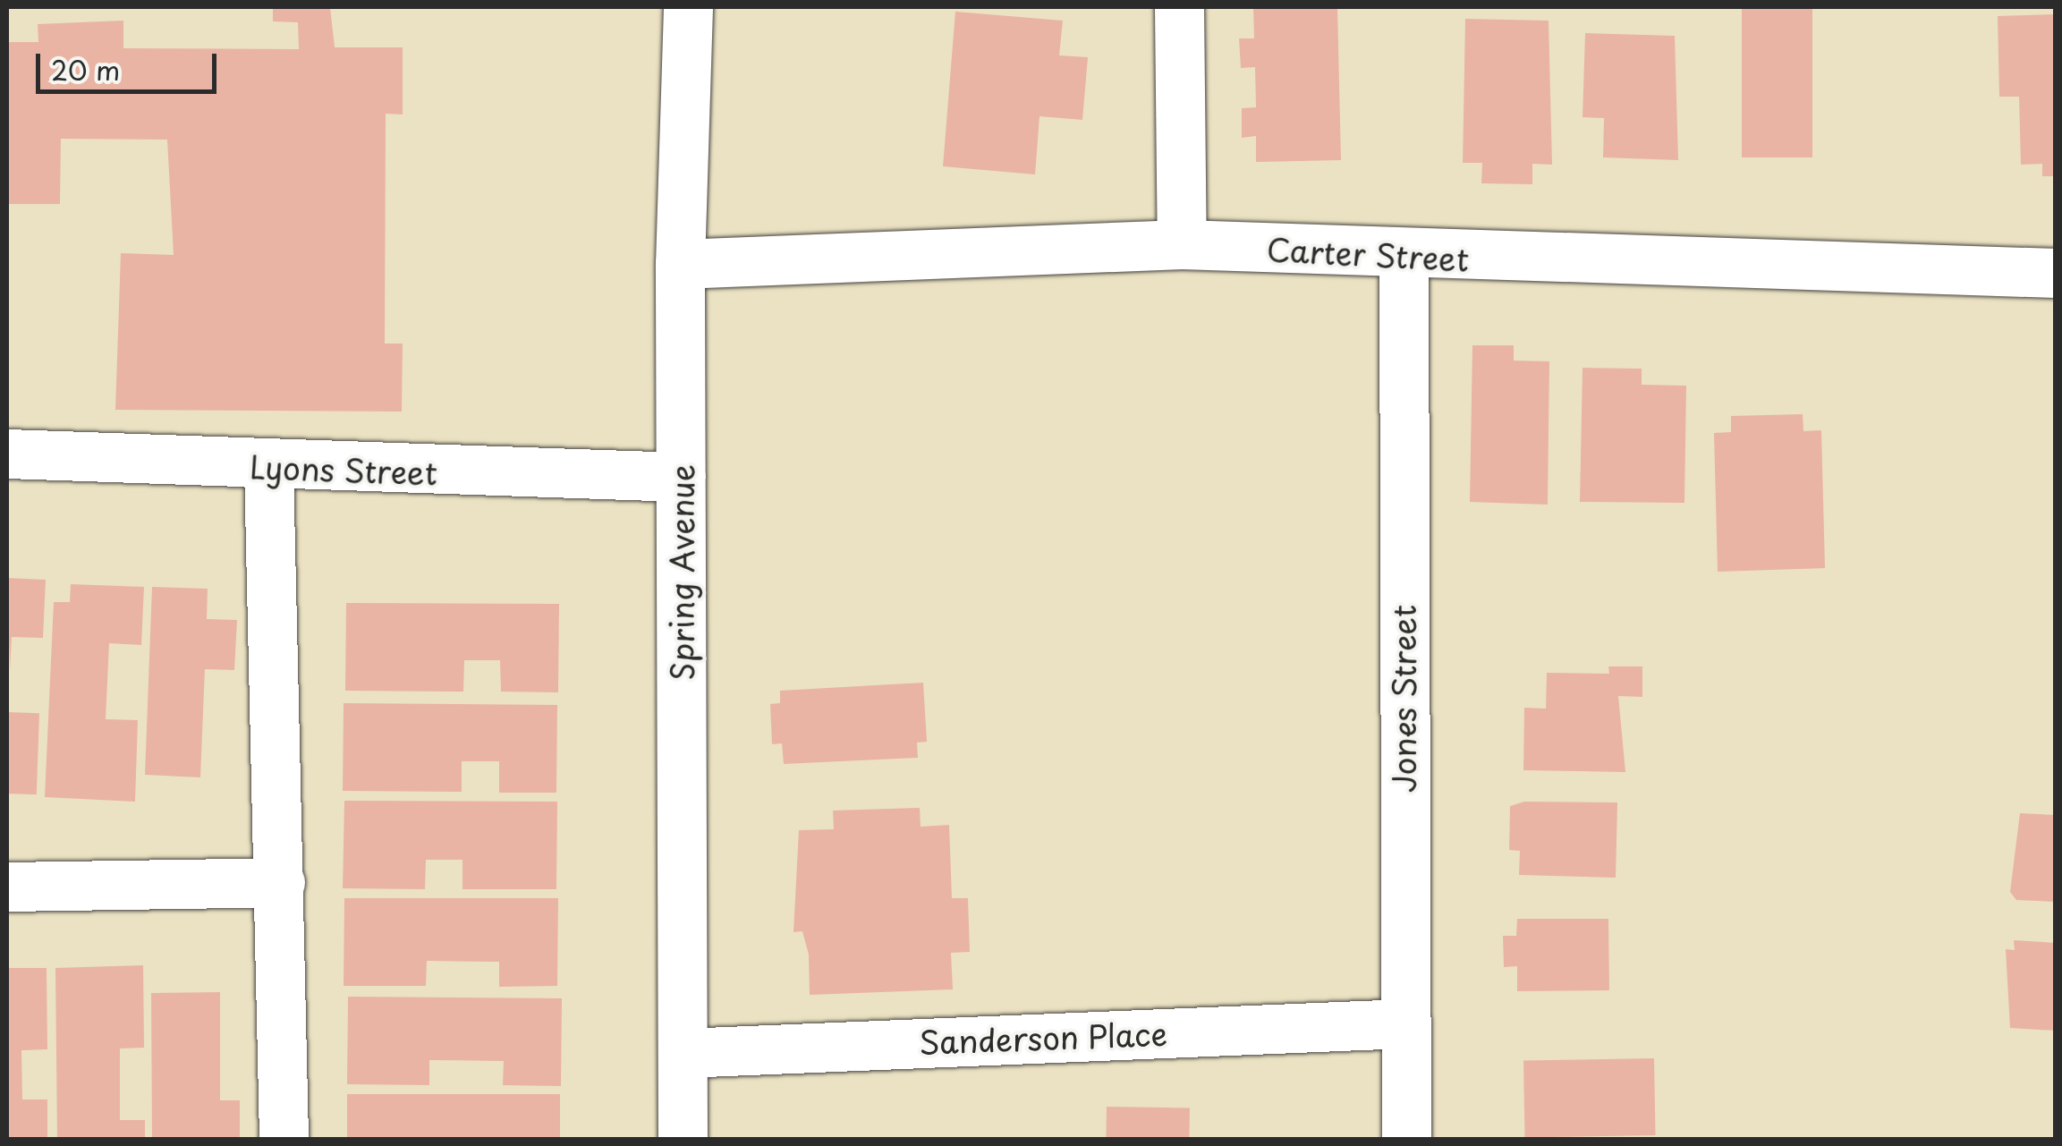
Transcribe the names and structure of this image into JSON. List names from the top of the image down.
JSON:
{
  "streets": {
    "street": [
      "Carter Street",
      "Lyons Street",
      "Spring Avenue",
      "Jones Street",
      "Sanderson Place"
    ]
  },
  "crossings": [
    ["Carter Street", "Spring Avenue"],
    ["Carter Street", "Jones Street"],
    ["Lyons Street", "Spring Avenue"],
    ["Spring Avenue", "Sanderson Place"],
    ["Jones Street", "Sanderson Place"]
  ],
  "scale_bar": "20 m"
}
